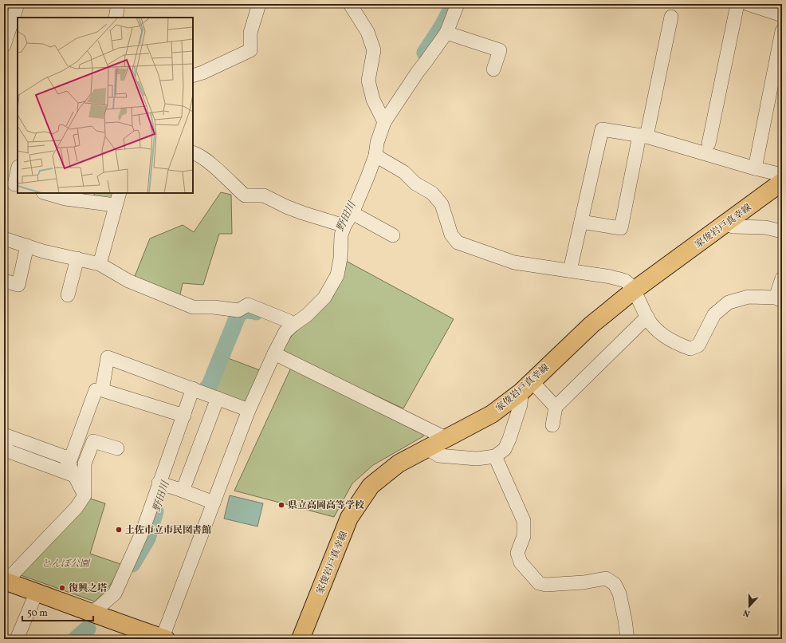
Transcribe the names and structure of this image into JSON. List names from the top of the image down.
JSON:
{
  "streets": {
    "main road": ["家俊岩戸真幸線"]
  },
  "water": ["野田川"],
  "parks": ["とんぼ公園"],
  "places": ["県立高岡高等学校", "土佐市立市民図書館", "復興之塔"],
  "scale_bar": "50 m",
  "north": "bottom"
}
